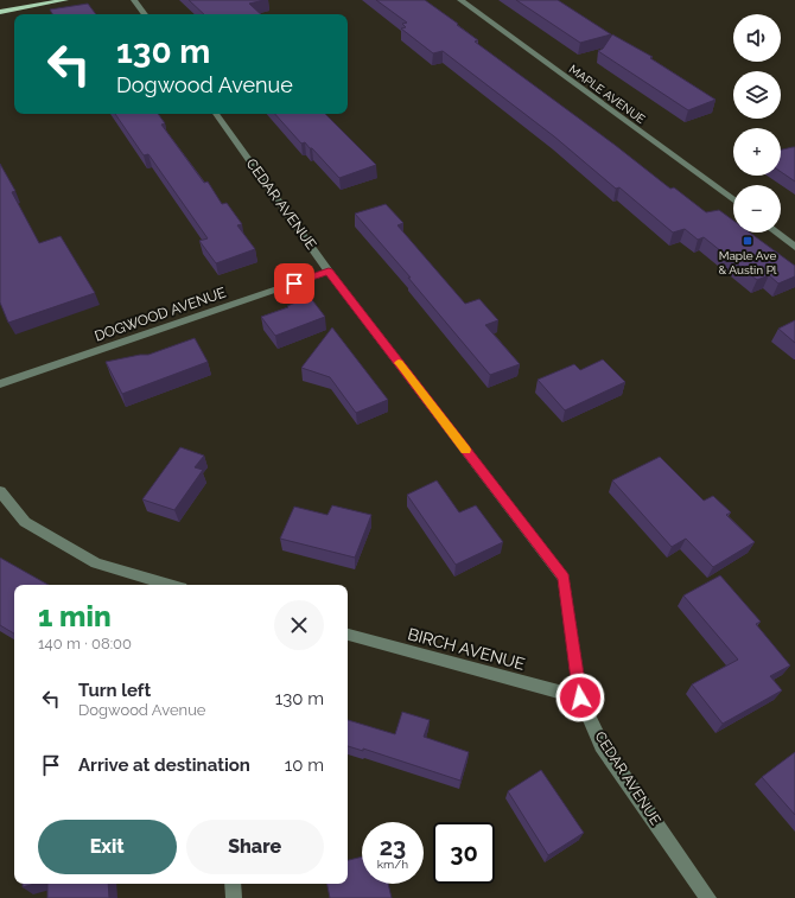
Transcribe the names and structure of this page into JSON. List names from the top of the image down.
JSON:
{
  "streets": {
    "street": [
      "MAPLE AVENUE",
      "CEDAR AVENUE",
      "DOGWOOD AVENUE",
      "BIRCH AVENUE"
    ]
  },
  "crossings": [
    ["CEDAR AVENUE", "DOGWOOD AVENUE"],
    ["CEDAR AVENUE", "BIRCH AVENUE"]
  ],
  "places": {
    "transit": ["Maple Ave & Austin Pl"]
  },
  "page": {
    "map_buttons": ["+", "−"],
    "turn": ["130 m", "Dogwood Avenue"],
    "heading": ["1 min", "140 m · 08:00"],
    "list": [
      {
        "name": "Turn left",
        "note": "Dogwood Avenue",
        "value": "130 m"
      },
      {
        "name": "Arrive at destination",
        "value": "10 m"
      }
    ],
    "buttons": ["Exit", "Share"],
    "speed": "23 km/h",
    "limit": "30"
  }
}
